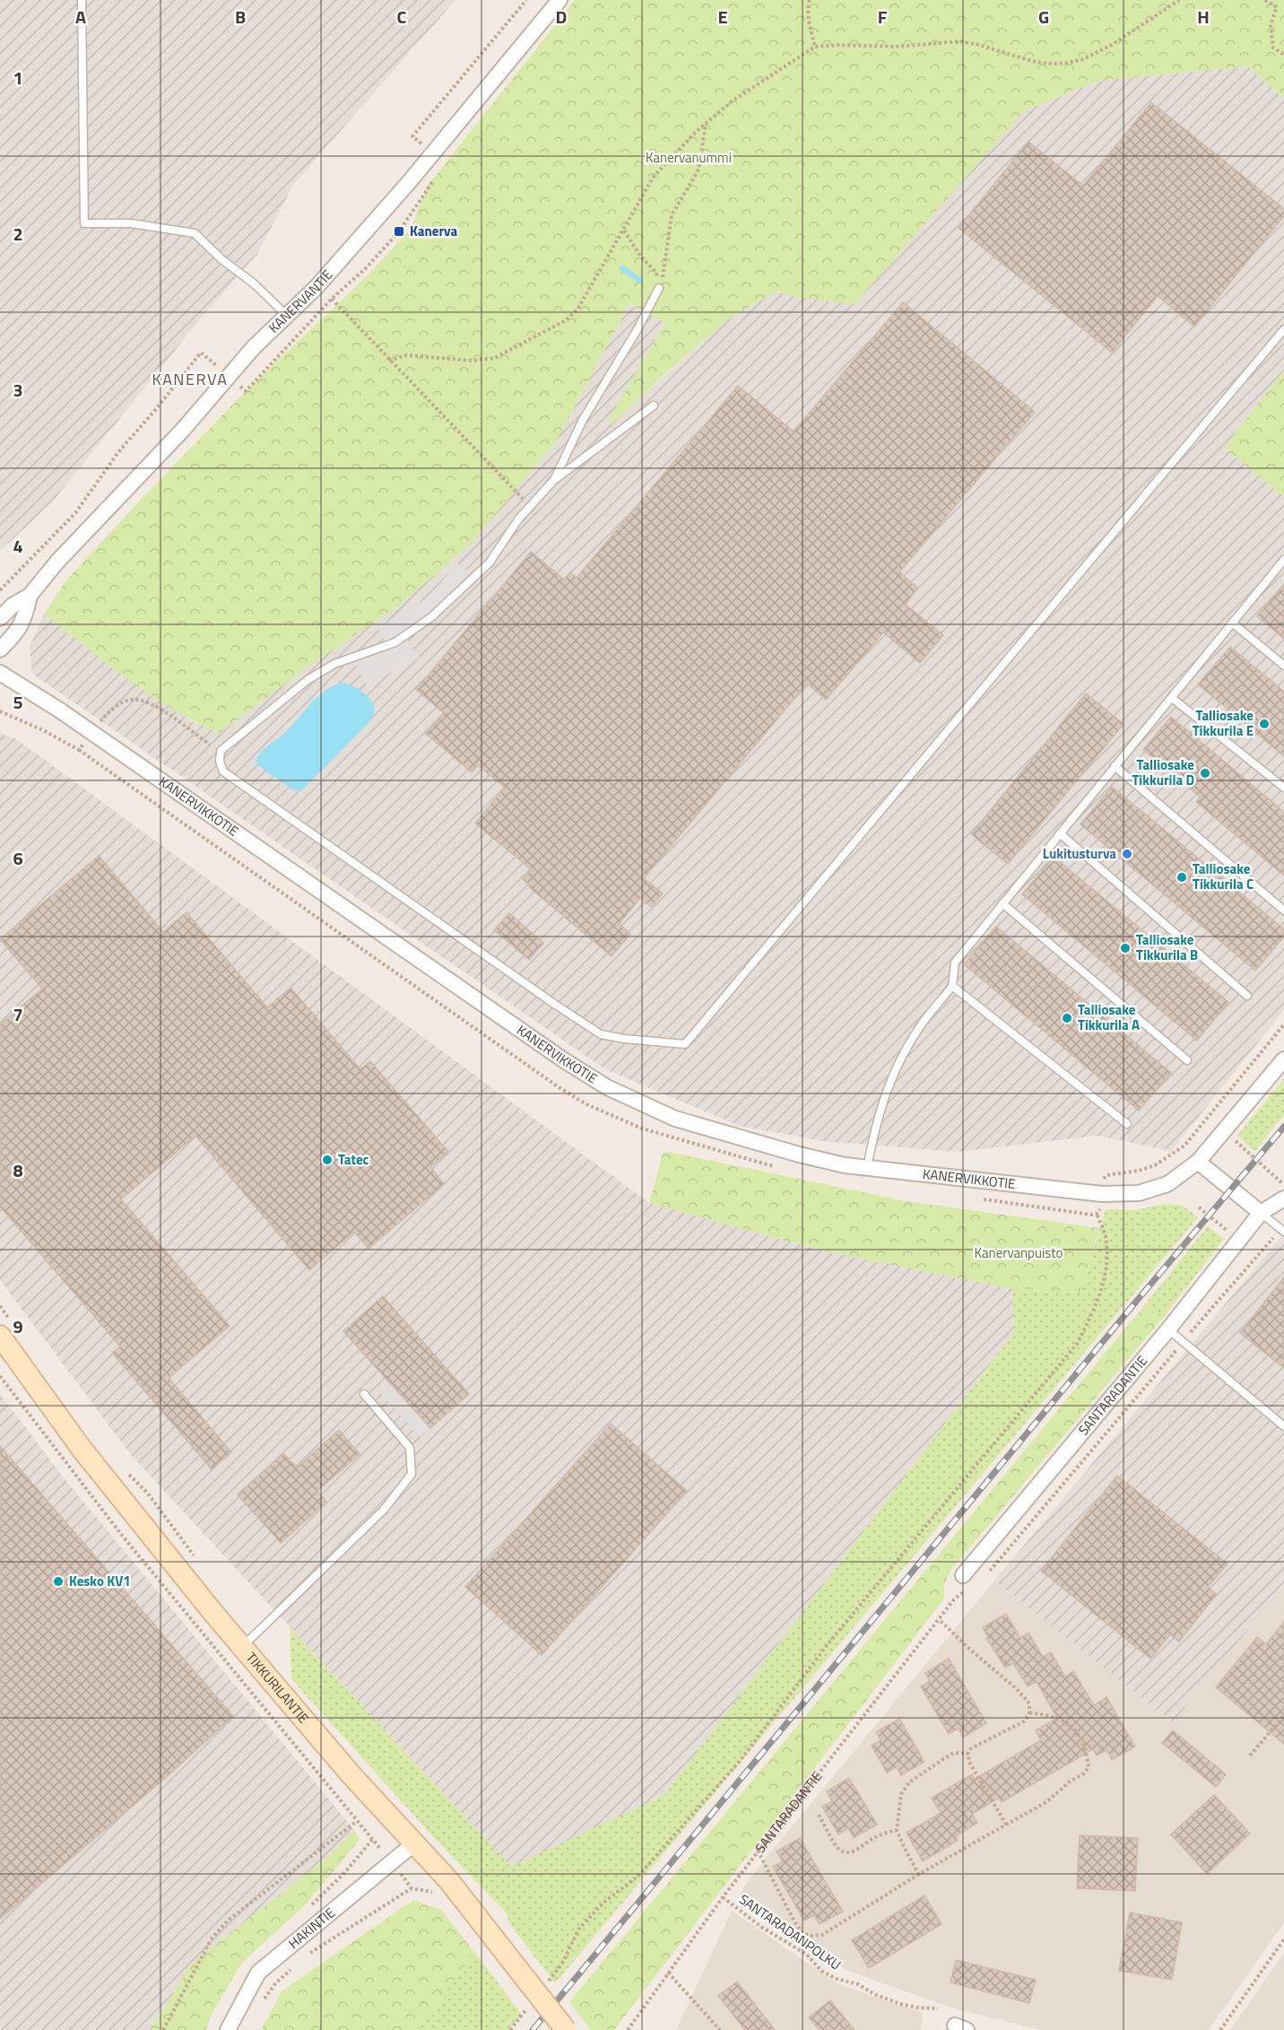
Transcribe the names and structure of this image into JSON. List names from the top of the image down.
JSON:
{
  "streets": {
    "main road": ["TIKKURILANTIE"],
    "street": [
      "KANERVANTIE",
      "KANERVIKKOTIE",
      "SANTARADANTIE",
      "HAKINTIE"
    ],
    "path": ["SANTARADANPOLKU"]
  },
  "crossings": [
    ["SANTARADANTIE", "SANTARADANPOLKU"],
    ["TIKKURILANTIE", "HAKINTIE"]
  ],
  "districts": ["KANERVA"],
  "parks": ["Kanervanummi", "Kanervanpuisto"],
  "places": {
    "transit": ["Kanerva"],
    "other": [
      "Talliosake Tikkurila E",
      "Talliosake Tikkurila D",
      "Lukitusturva",
      "Talliosake Tikkurila C",
      "Talliosake Tikkurila B",
      "Talliosake Tikkurila A",
      "Tatec",
      "Kesko KV1"
    ]
  },
  "grid": {
    "columns": [
      "A",
      "B",
      "C",
      "D",
      "E",
      "F",
      "G",
      "H"
    ],
    "rows": [
      "1",
      "2",
      "3",
      "4",
      "5",
      "6",
      "7",
      "8",
      "9"
    ]
  }
}
